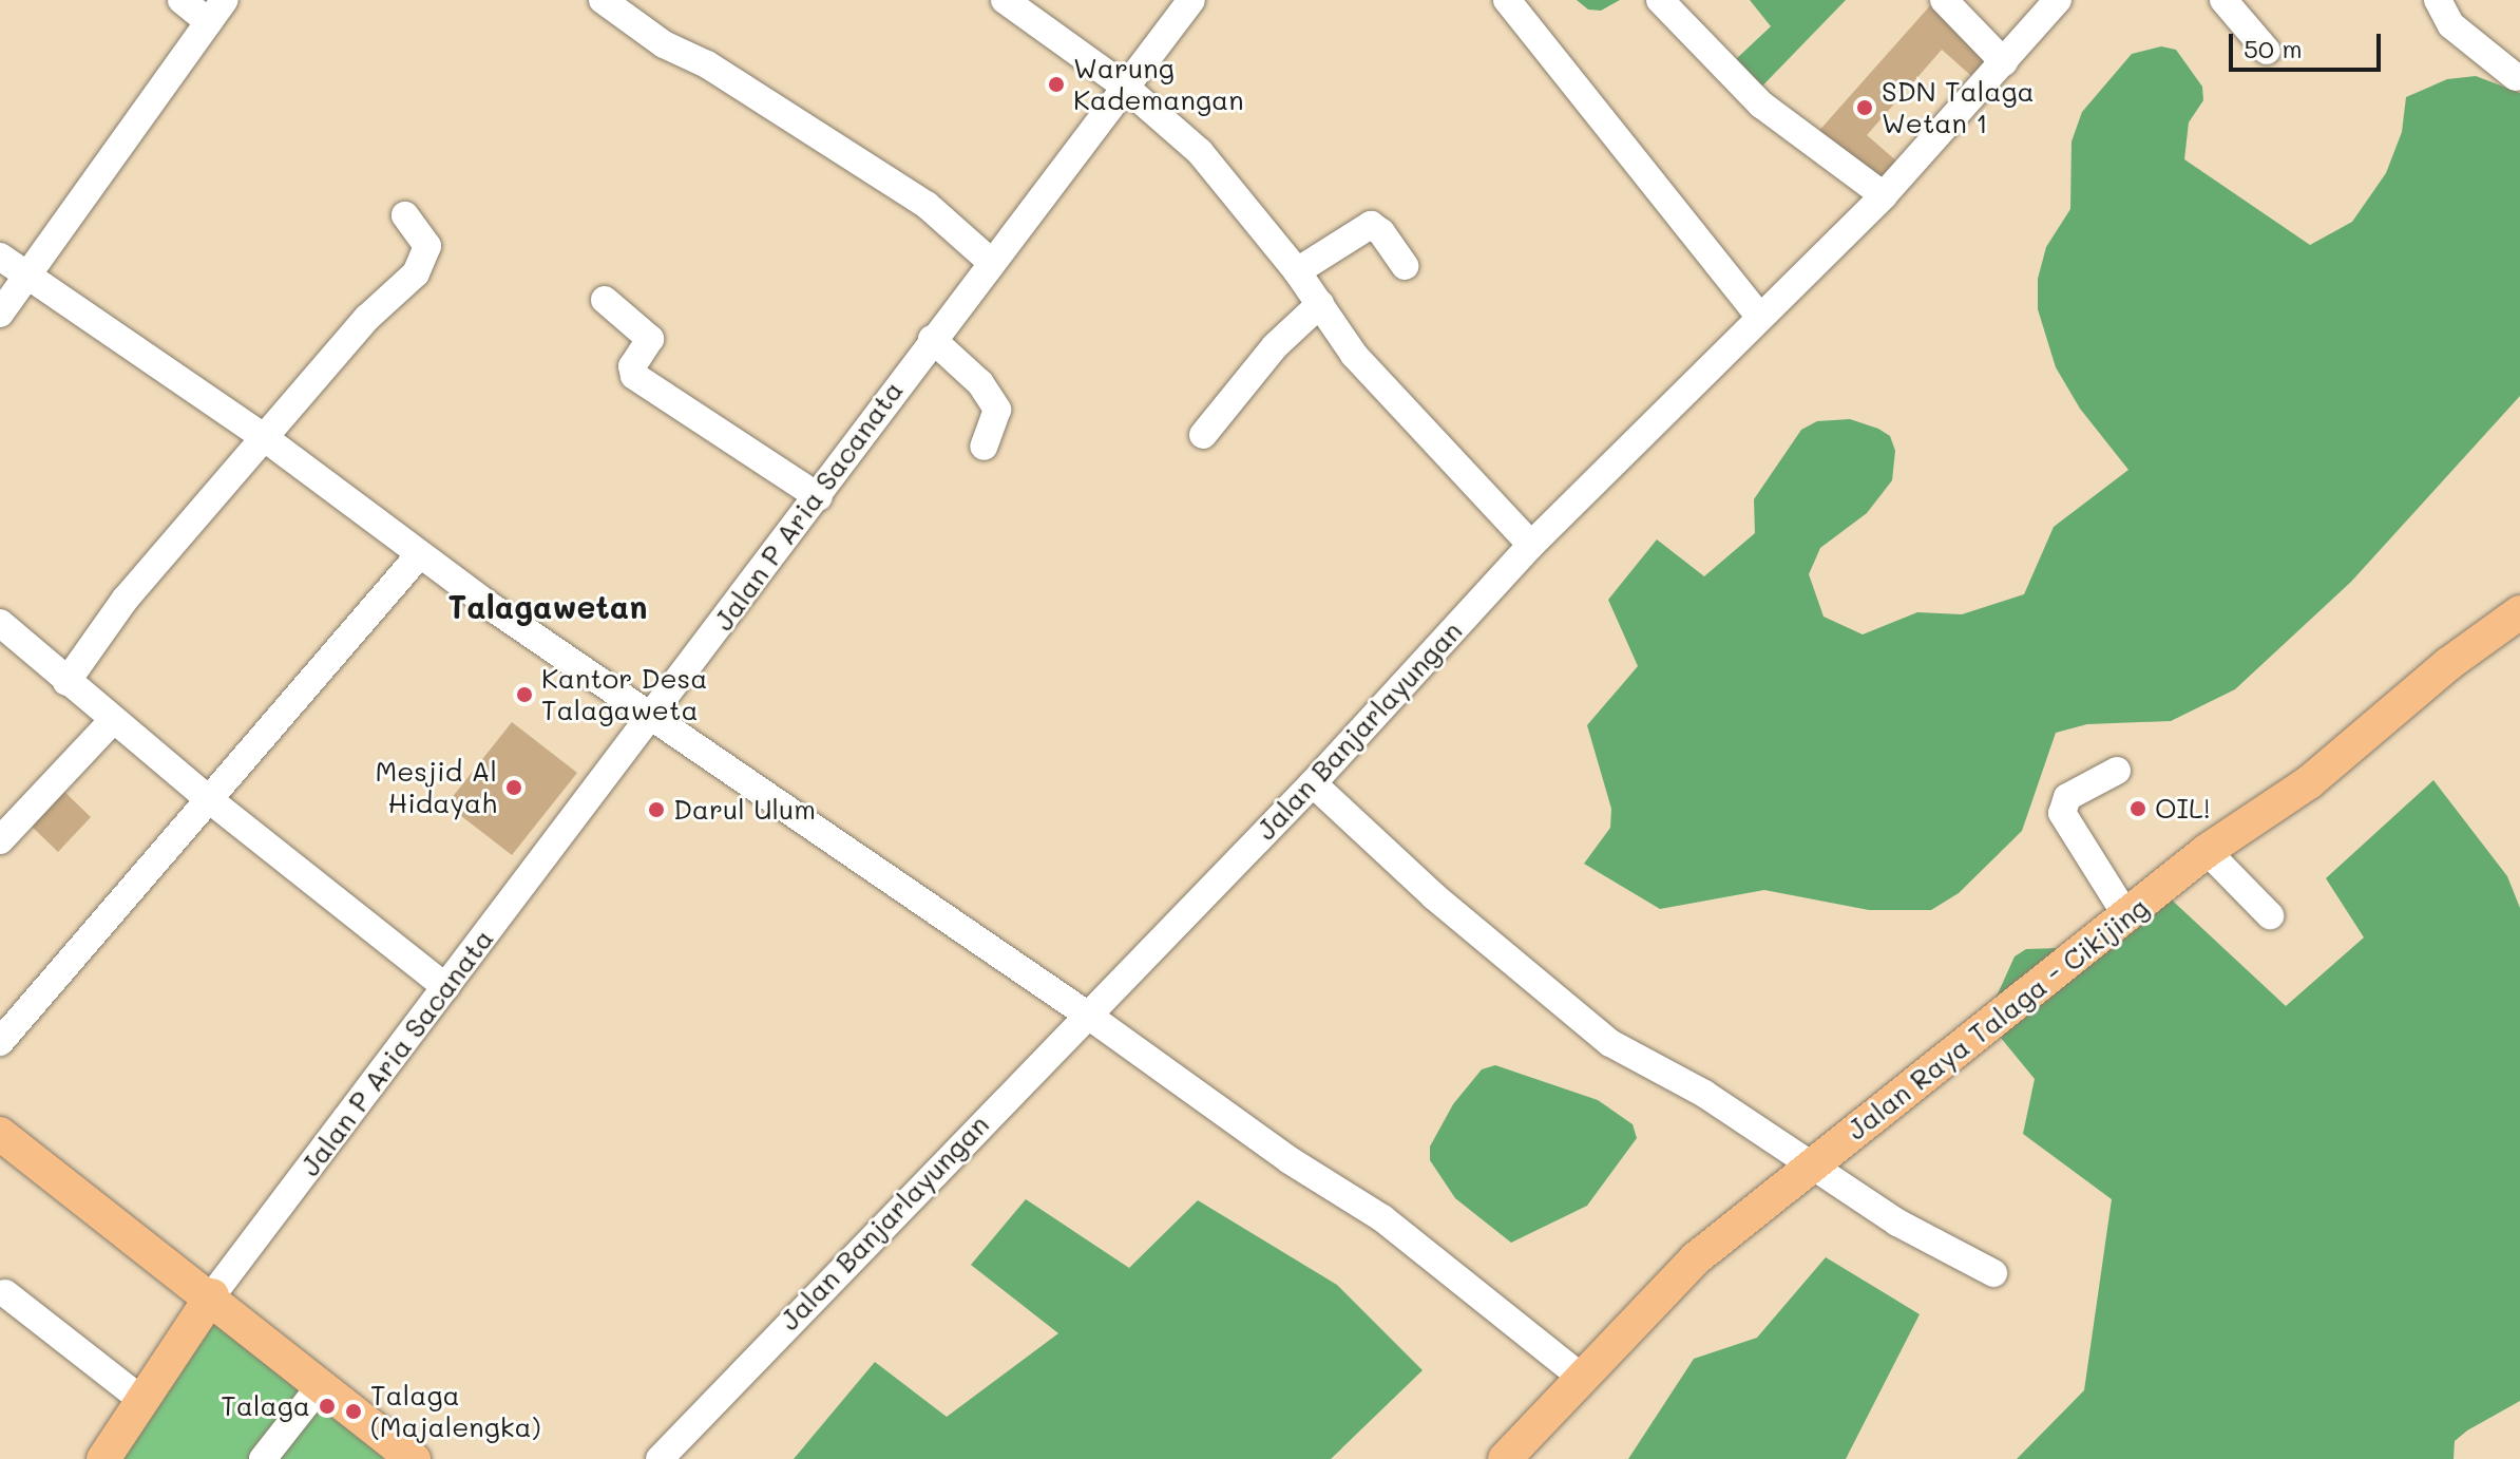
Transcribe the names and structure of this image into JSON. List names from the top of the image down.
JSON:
{
  "streets": {
    "main road": ["Jalan Raya Talaga - Cikijing"],
    "street": ["Jalan P Aria Sacanata", "Jalan Banjarlayungan"]
  },
  "districts": ["Talagawetan"],
  "places": [
    "Warung Kademangan",
    "SDN Talaga Wetan 1",
    "Kantor Desa Talagaweta",
    "Mesjid Al Hidayah",
    "OIL!",
    "Darul Ulum",
    "Talaga",
    "Talaga (Majalengka)"
  ],
  "scale_bar": "50 m"
}
